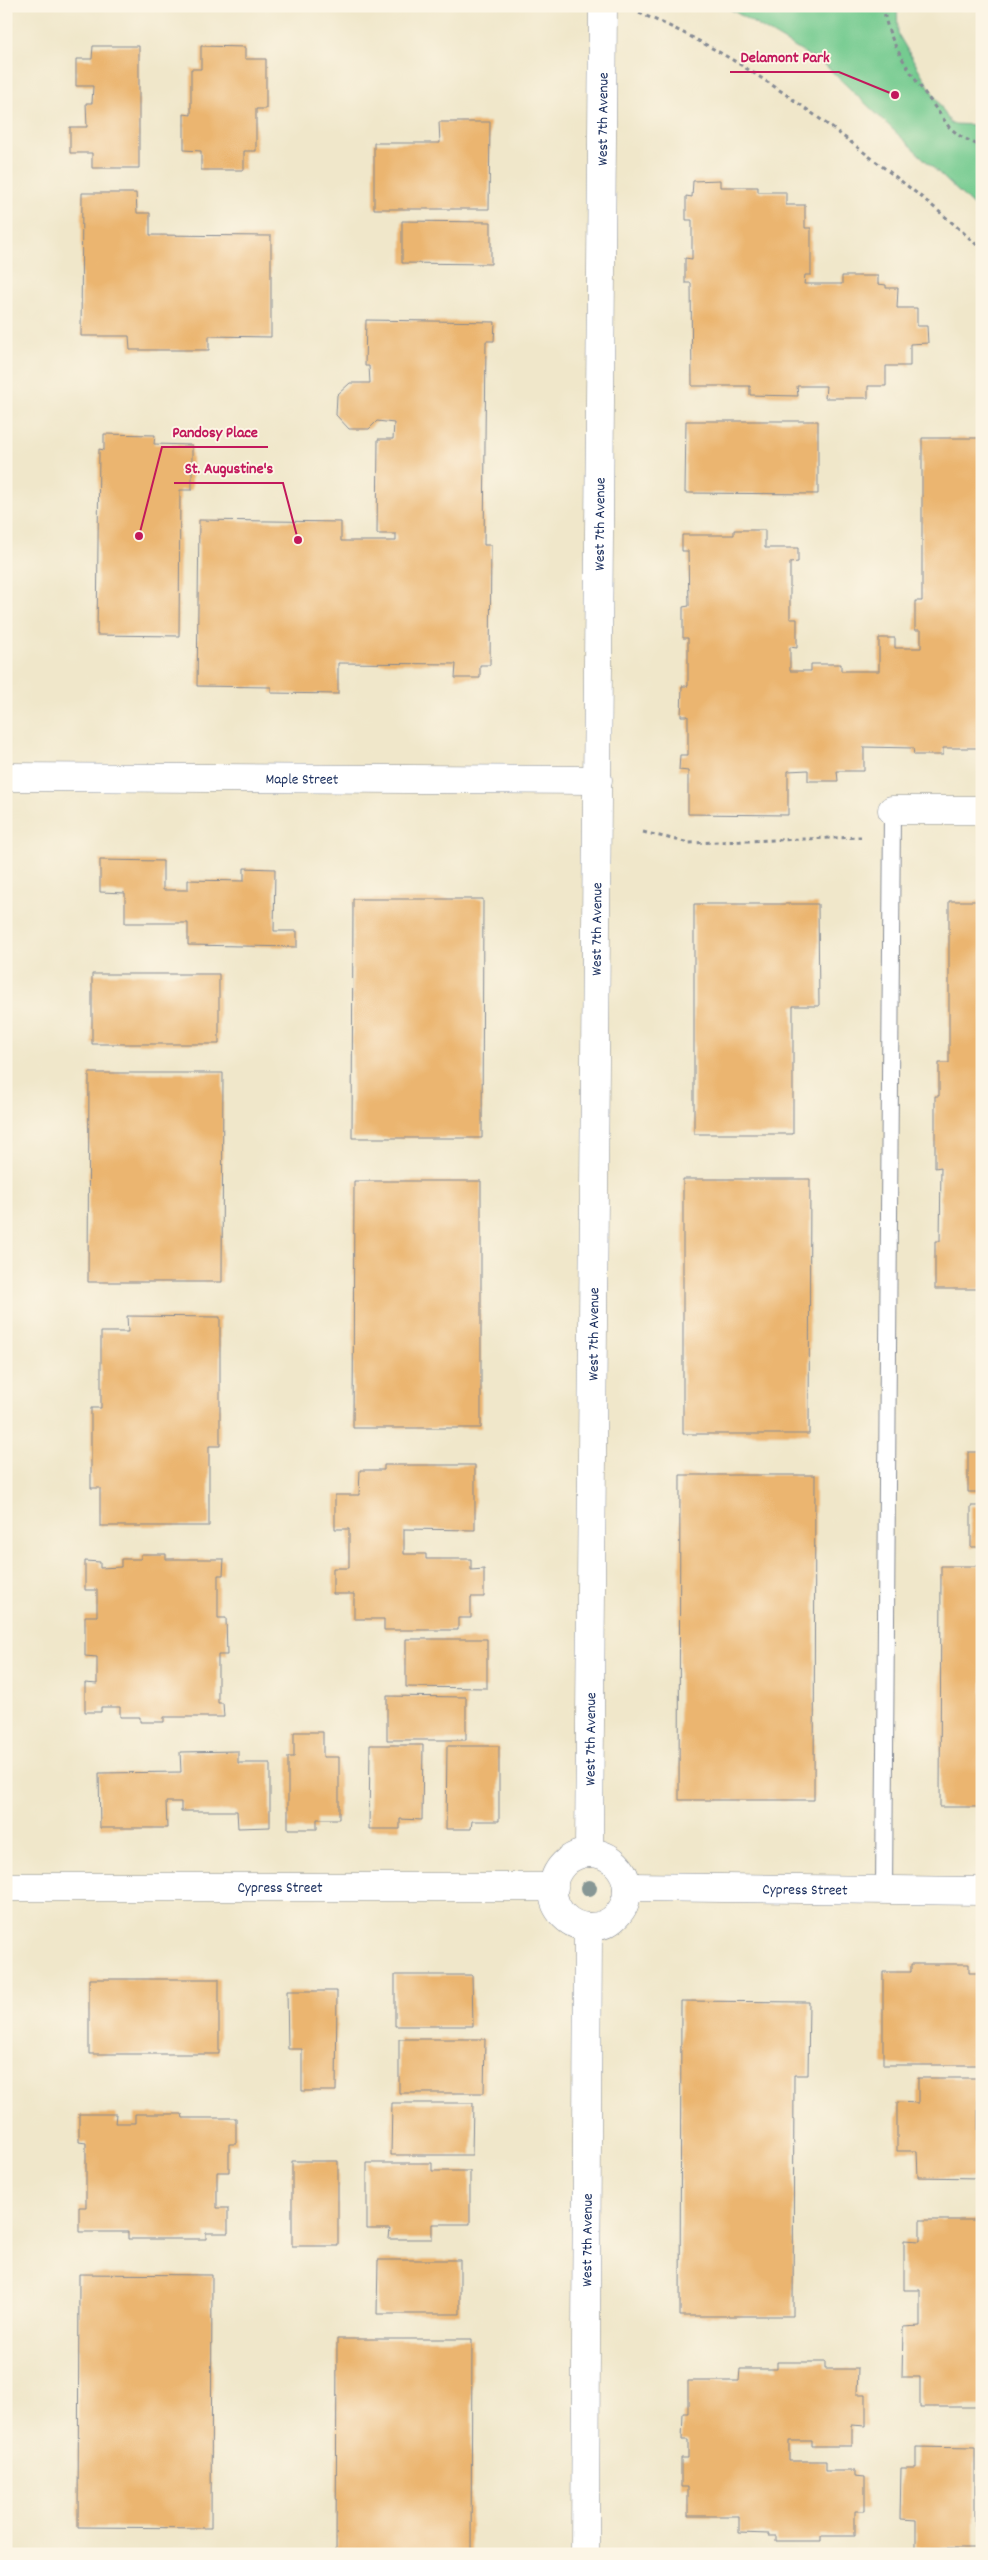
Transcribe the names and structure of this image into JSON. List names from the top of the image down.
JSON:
{
  "streets": {
    "street": ["West 7th Avenue", "Maple Street", "Cypress Street"]
  },
  "crossings": [
    ["West 7th Avenue", "Maple Street"],
    ["West 7th Avenue", "Cypress Street"]
  ],
  "places": ["Delamont Park", "Pandosy Place", "St. Augustine's"]
}
